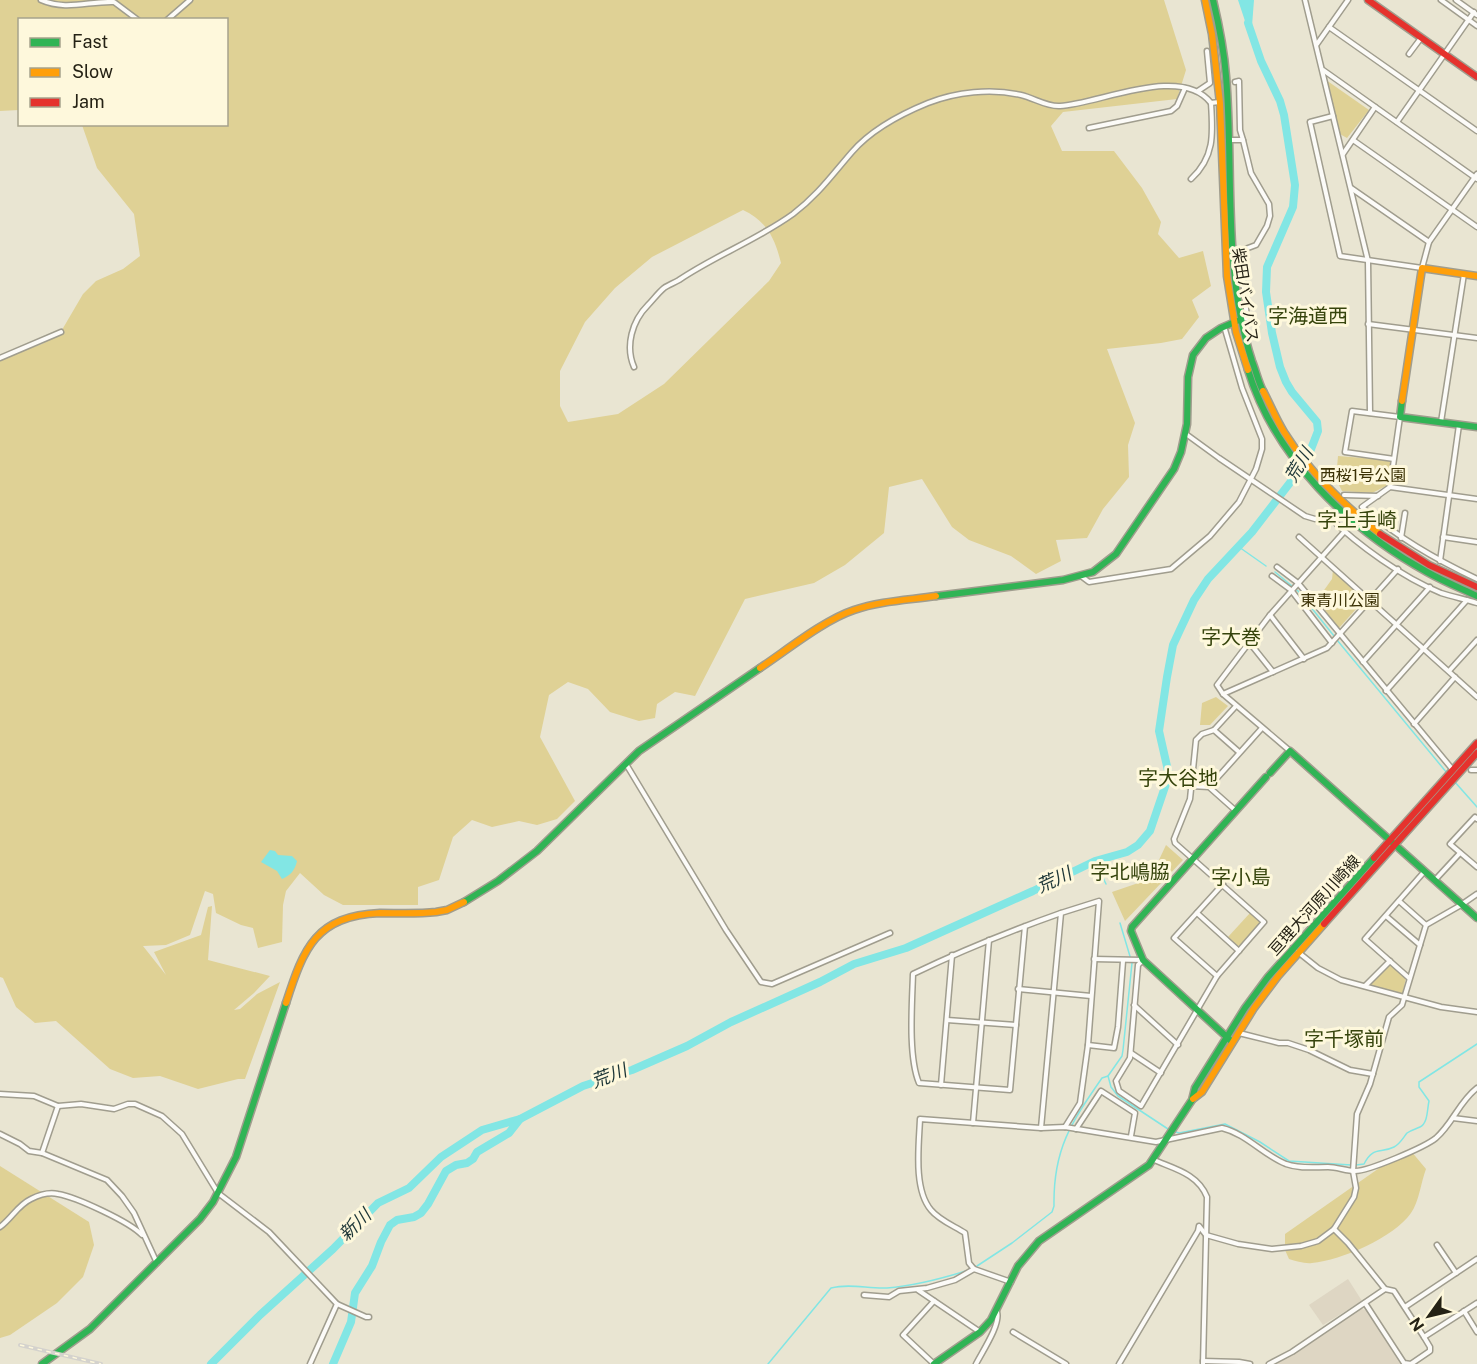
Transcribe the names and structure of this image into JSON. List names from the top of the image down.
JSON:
{
  "streets": {
    "main road": ["柴田バイパス", "亘理大河原川崎線"]
  },
  "districts": [
    "字海道西",
    "字土手崎",
    "字大巻",
    "字大谷地",
    "字北嶋脇",
    "字小島",
    "字千塚前"
  ],
  "water": ["荒川", "新川"],
  "parks": ["西桜1号公園", "東青川公園"],
  "legend": ["Fast", "Slow", "Jam"],
  "north": "bottom left"
}
